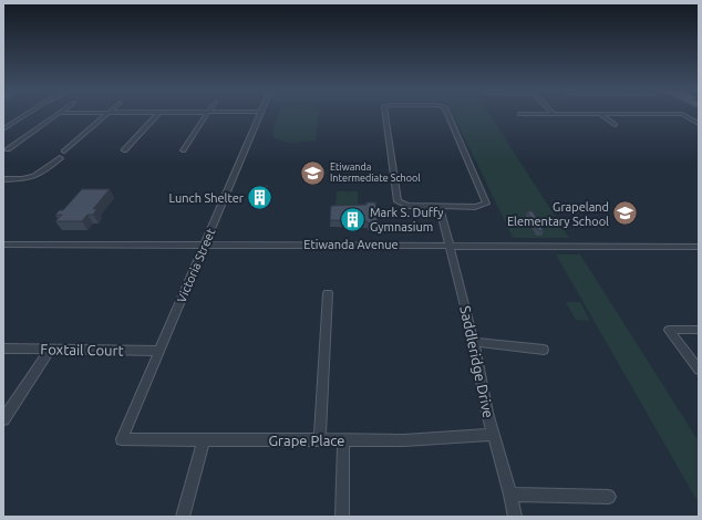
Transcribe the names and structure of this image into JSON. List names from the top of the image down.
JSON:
{
  "streets": {
    "street": [
      "Etiwanda Avenue",
      "Victoria Street",
      "Foxtail Court",
      "Saddleridge Drive",
      "Grape Place"
    ]
  },
  "crossings": [
    ["Etiwanda Avenue", "Victoria Street"],
    ["Etiwanda Avenue", "Saddleridge Drive"],
    ["Victoria Street", "Foxtail Court"],
    ["Victoria Street", "Grape Place"],
    ["Saddleridge Drive", "Grape Place"]
  ],
  "places": {
    "school or university": ["Etiwanda Intermediate School", "Grapeland Elementary School"],
    "building": ["Lunch Shelter", "Mark S. Duffy Gymnasium"]
  }
}
